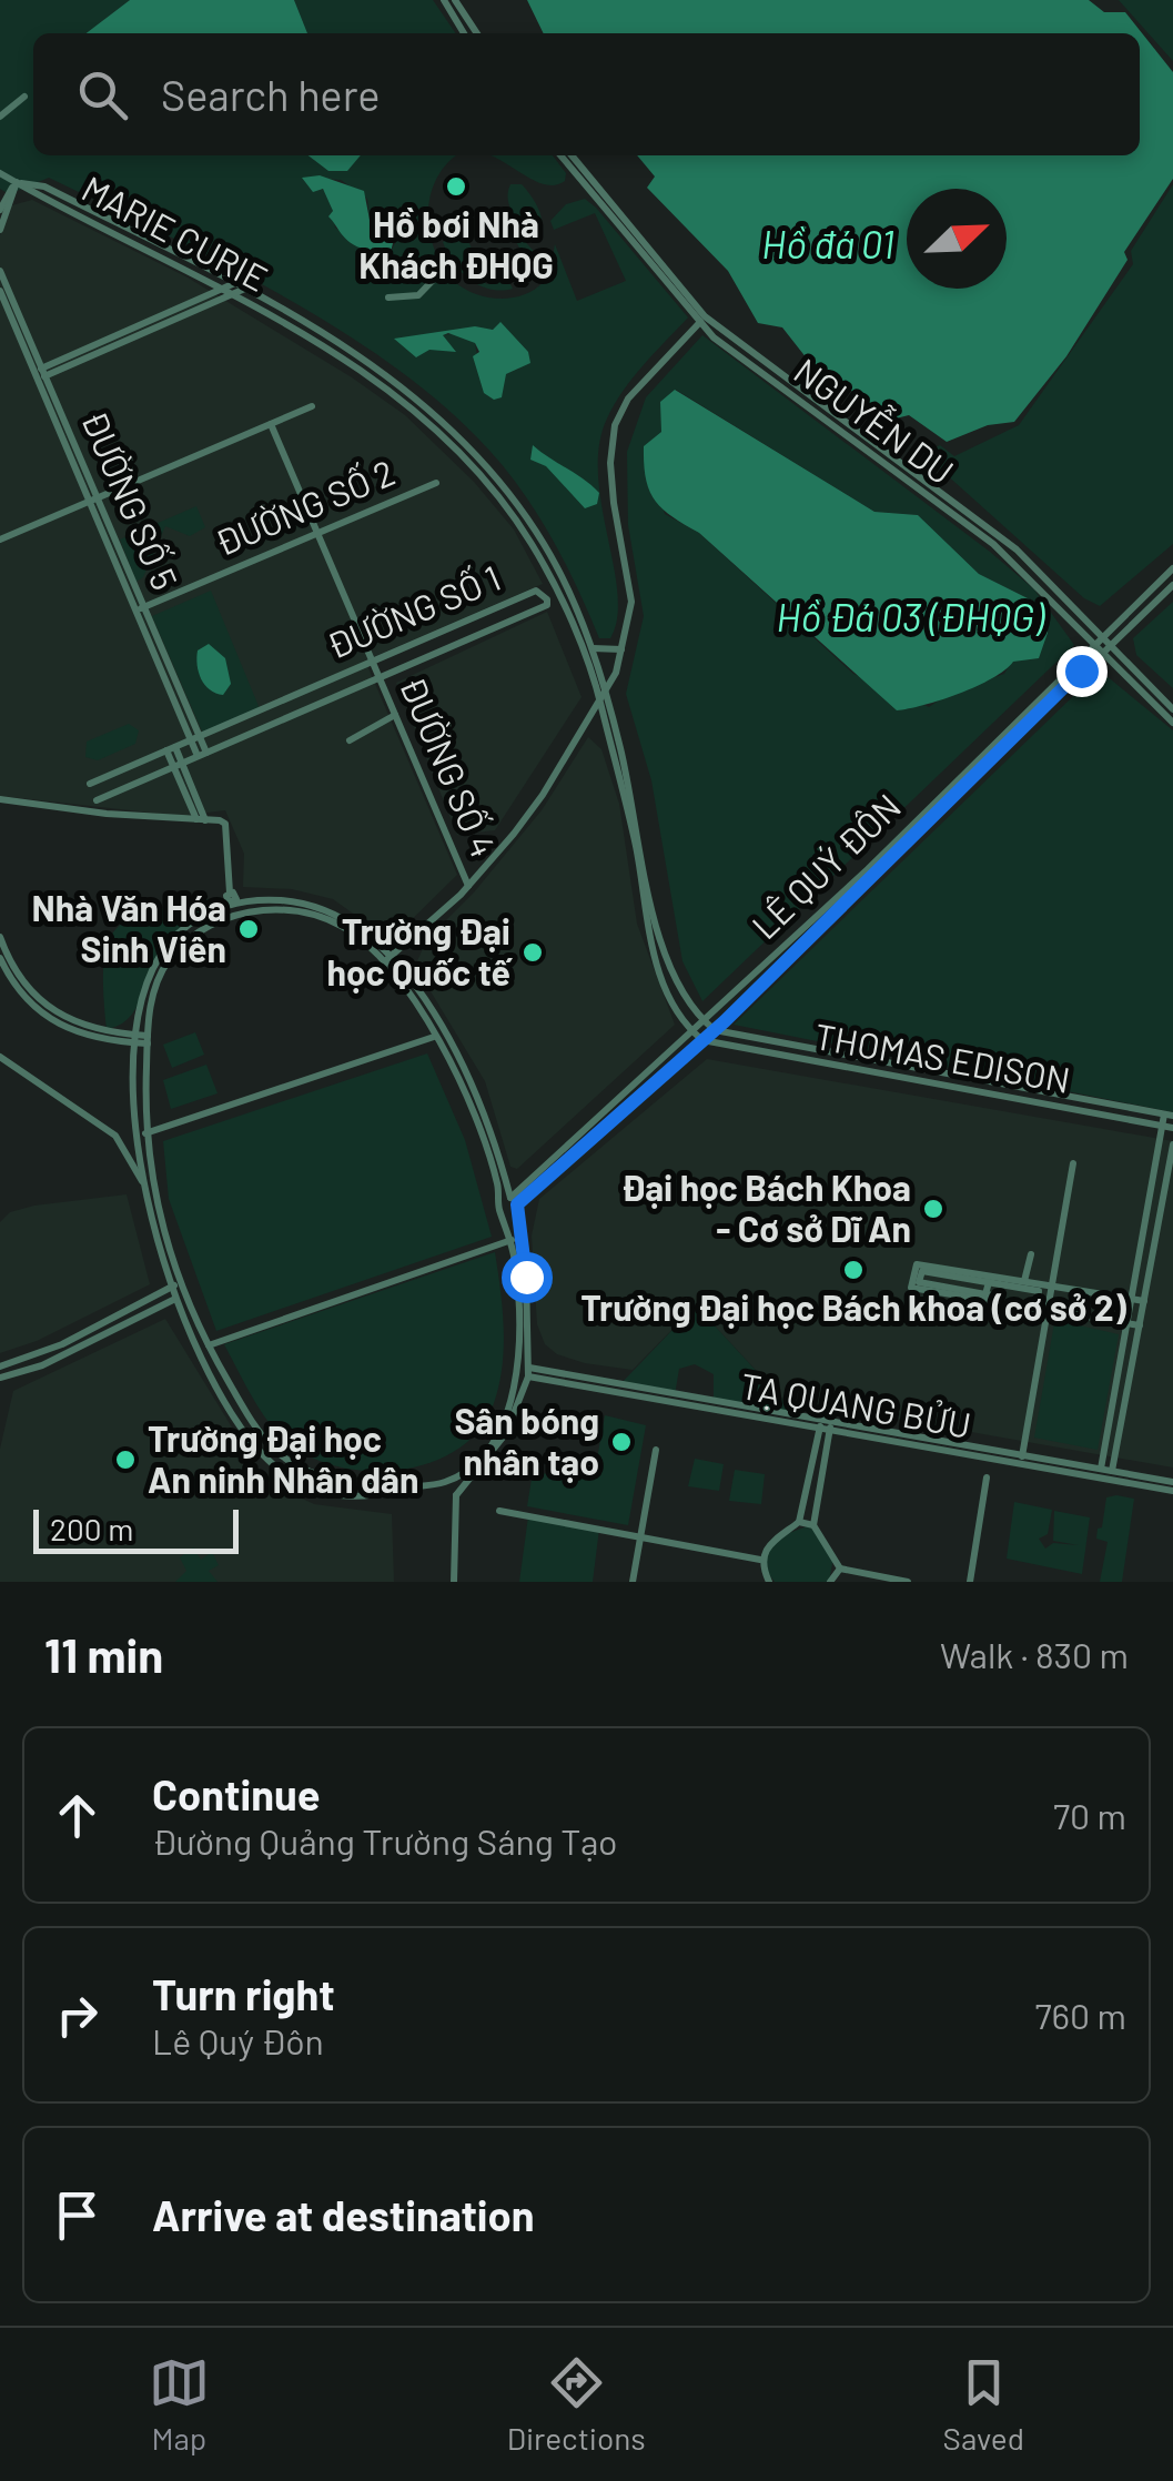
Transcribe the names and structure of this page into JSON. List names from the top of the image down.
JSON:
{
  "streets": {
    "street": [
      "MARIE CURIE",
      "NGUYỄN DU",
      "ĐƯỜNG SỐ 5",
      "ĐƯỜNG SỐ 2",
      "ĐƯỜNG SỐ 1",
      "ĐƯỜNG SỐ 4",
      "LÊ QUÝ ĐÔN",
      "THOMAS EDISON",
      "TẠ QUANG BỬU"
    ]
  },
  "crossings": [
    ["MARIE CURIE", "LÊ QUÝ ĐÔN"],
    ["MARIE CURIE", "THOMAS EDISON"],
    ["NGUYỄN DU", "LÊ QUÝ ĐÔN"],
    ["ĐƯỜNG SỐ 5", "ĐƯỜNG SỐ 2"],
    ["ĐƯỜNG SỐ 5", "ĐƯỜNG SỐ 1"],
    ["ĐƯỜNG SỐ 2", "ĐƯỜNG SỐ 4"],
    ["ĐƯỜNG SỐ 1", "ĐƯỜNG SỐ 4"],
    ["LÊ QUÝ ĐÔN", "THOMAS EDISON"]
  ],
  "water": ["Hồ đá 01", "Hồ Đá 03 (ĐHQG)"],
  "places": [
    "Hồ bơi Nhà Khách ĐHQG",
    "Nhà Văn Hóa Sinh Viên",
    "Trường Đại học Quốc tế",
    "Đại học Bách Khoa - Cơ sở Dĩ An",
    "Trường Đại học Bách khoa (cơ sở 2)",
    "Sân bóng nhân tạo",
    "Trường Đại học An ninh Nhân dân"
  ],
  "scale_bar": "200 m",
  "north": "top right",
  "page": {
    "search": "Search here",
    "scale": "200 m",
    "heading": ["11 min", "Walk · 830 m"],
    "list": [
      ["Continue", "Đường Quảng Trường Sáng Tạo", "70 m"],
      ["Turn right", "Lê Quý Đôn", "760 m"],
      "Arrive at destination"
    ],
    "nav": ["Map", "Directions", "Saved"]
  }
}
